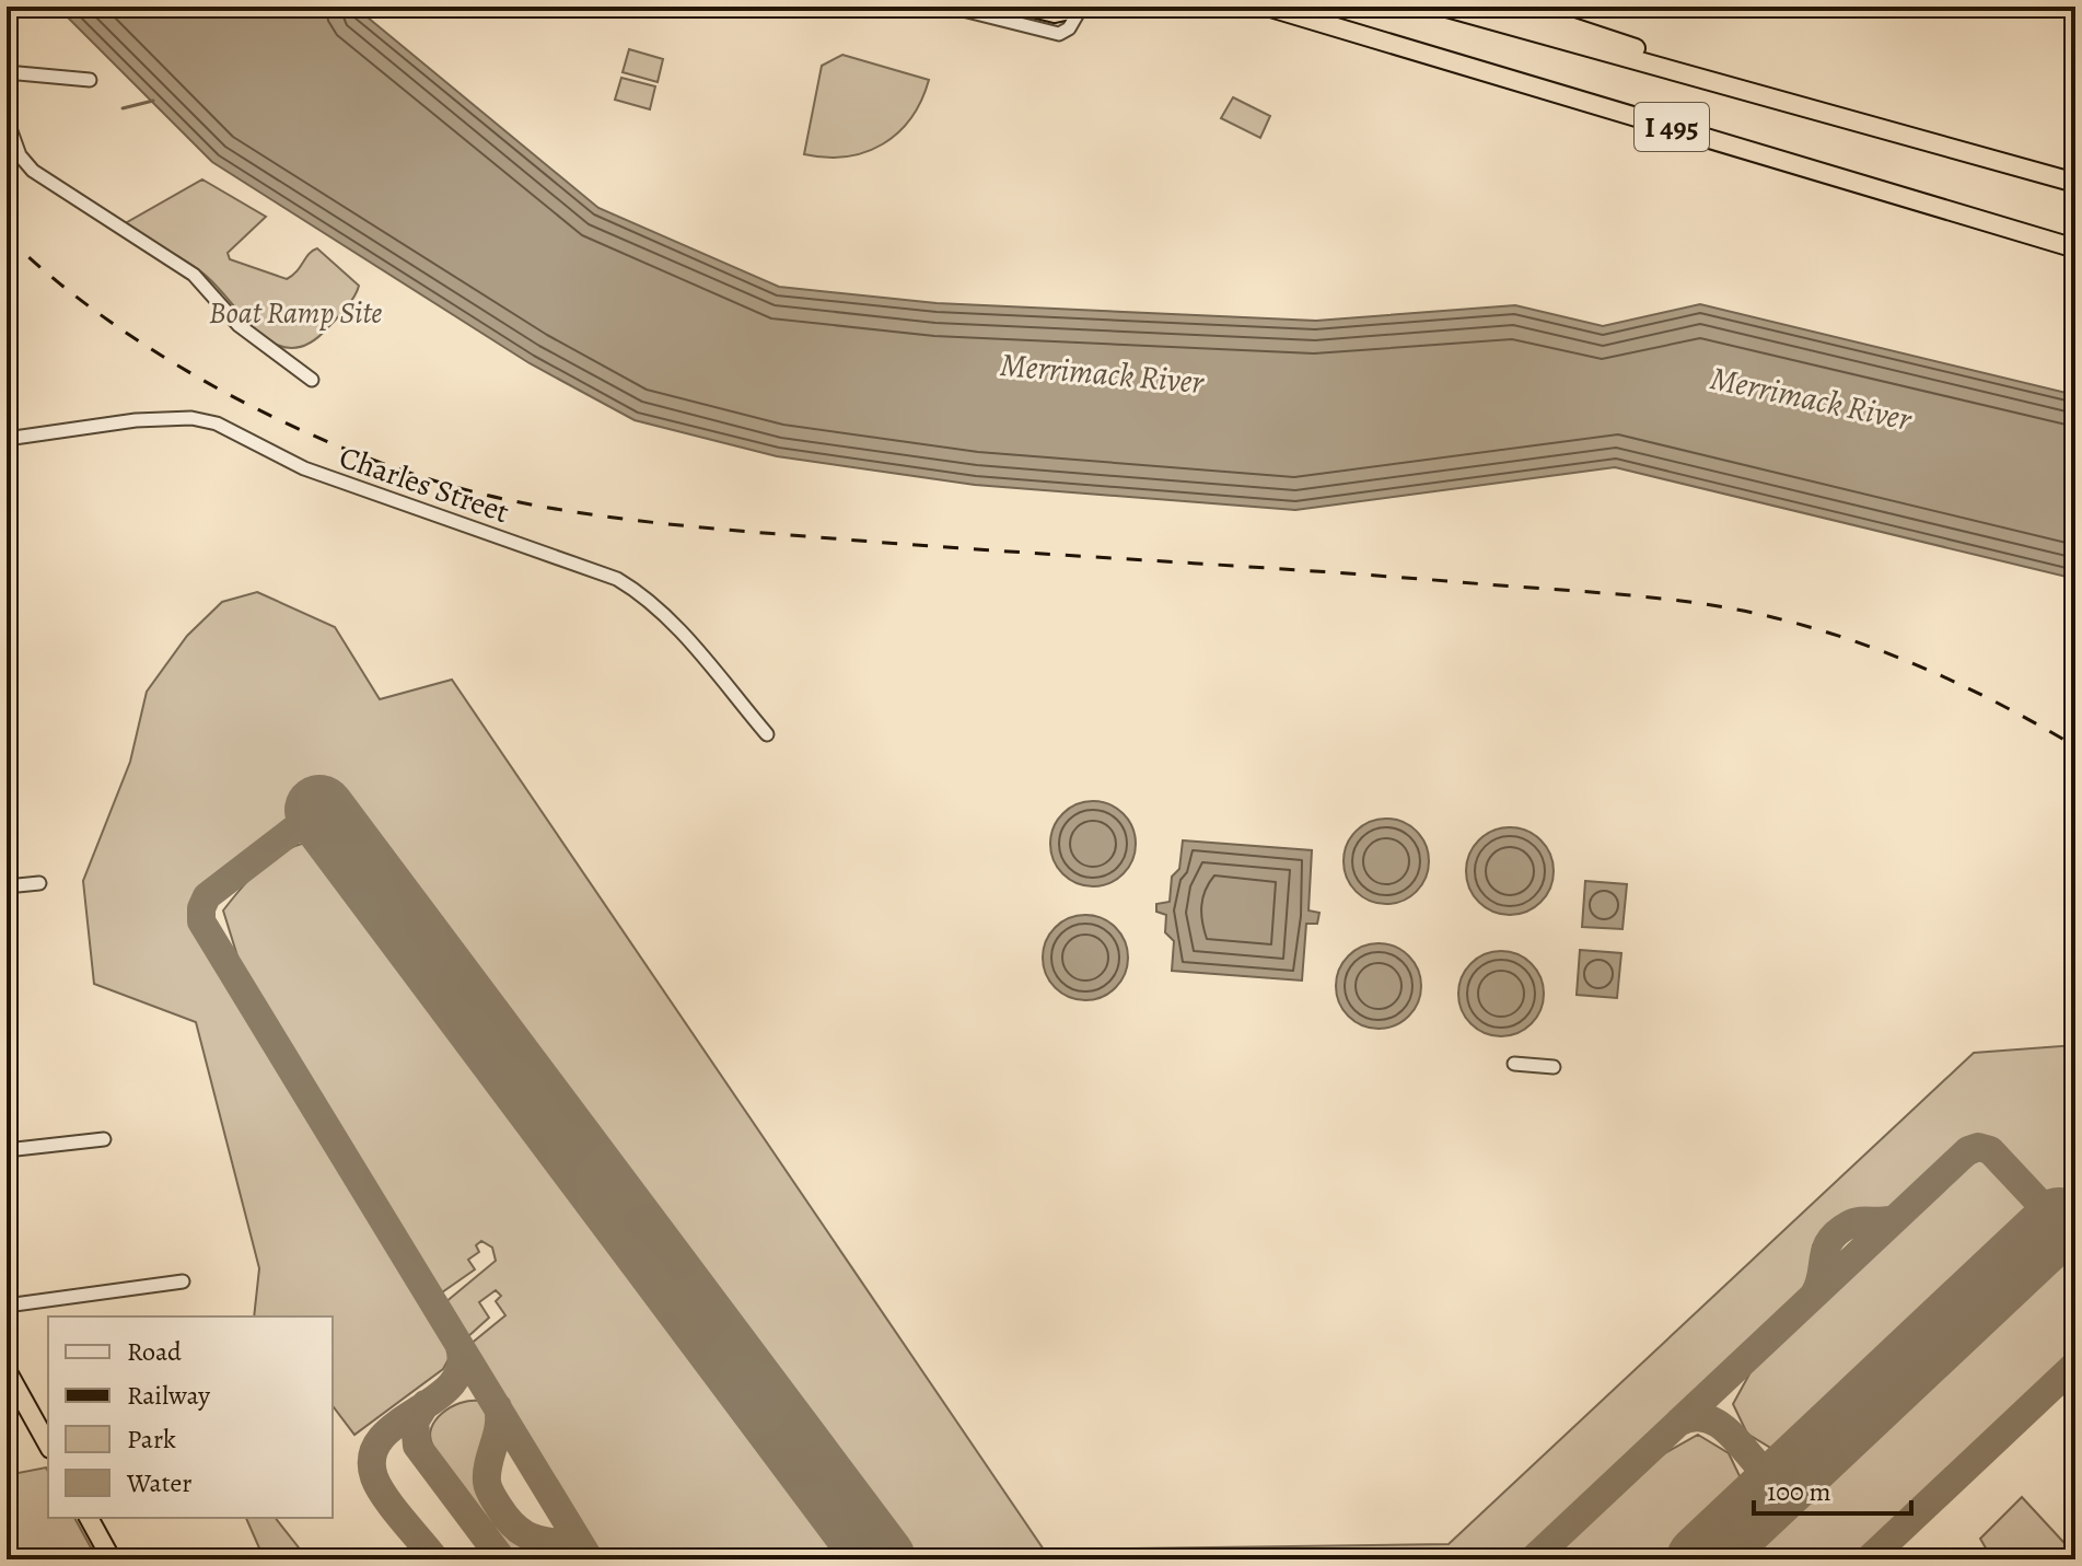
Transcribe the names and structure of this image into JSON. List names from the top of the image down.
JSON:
{
  "streets": {
    "highway": ["I 495"],
    "street": ["Charles Street"]
  },
  "water": ["Merrimack River"],
  "parks": ["Boat Ramp Site"],
  "legend": [
    "Road",
    "Railway",
    "Park",
    "Water"
  ],
  "scale_bar": "100 m"
}
